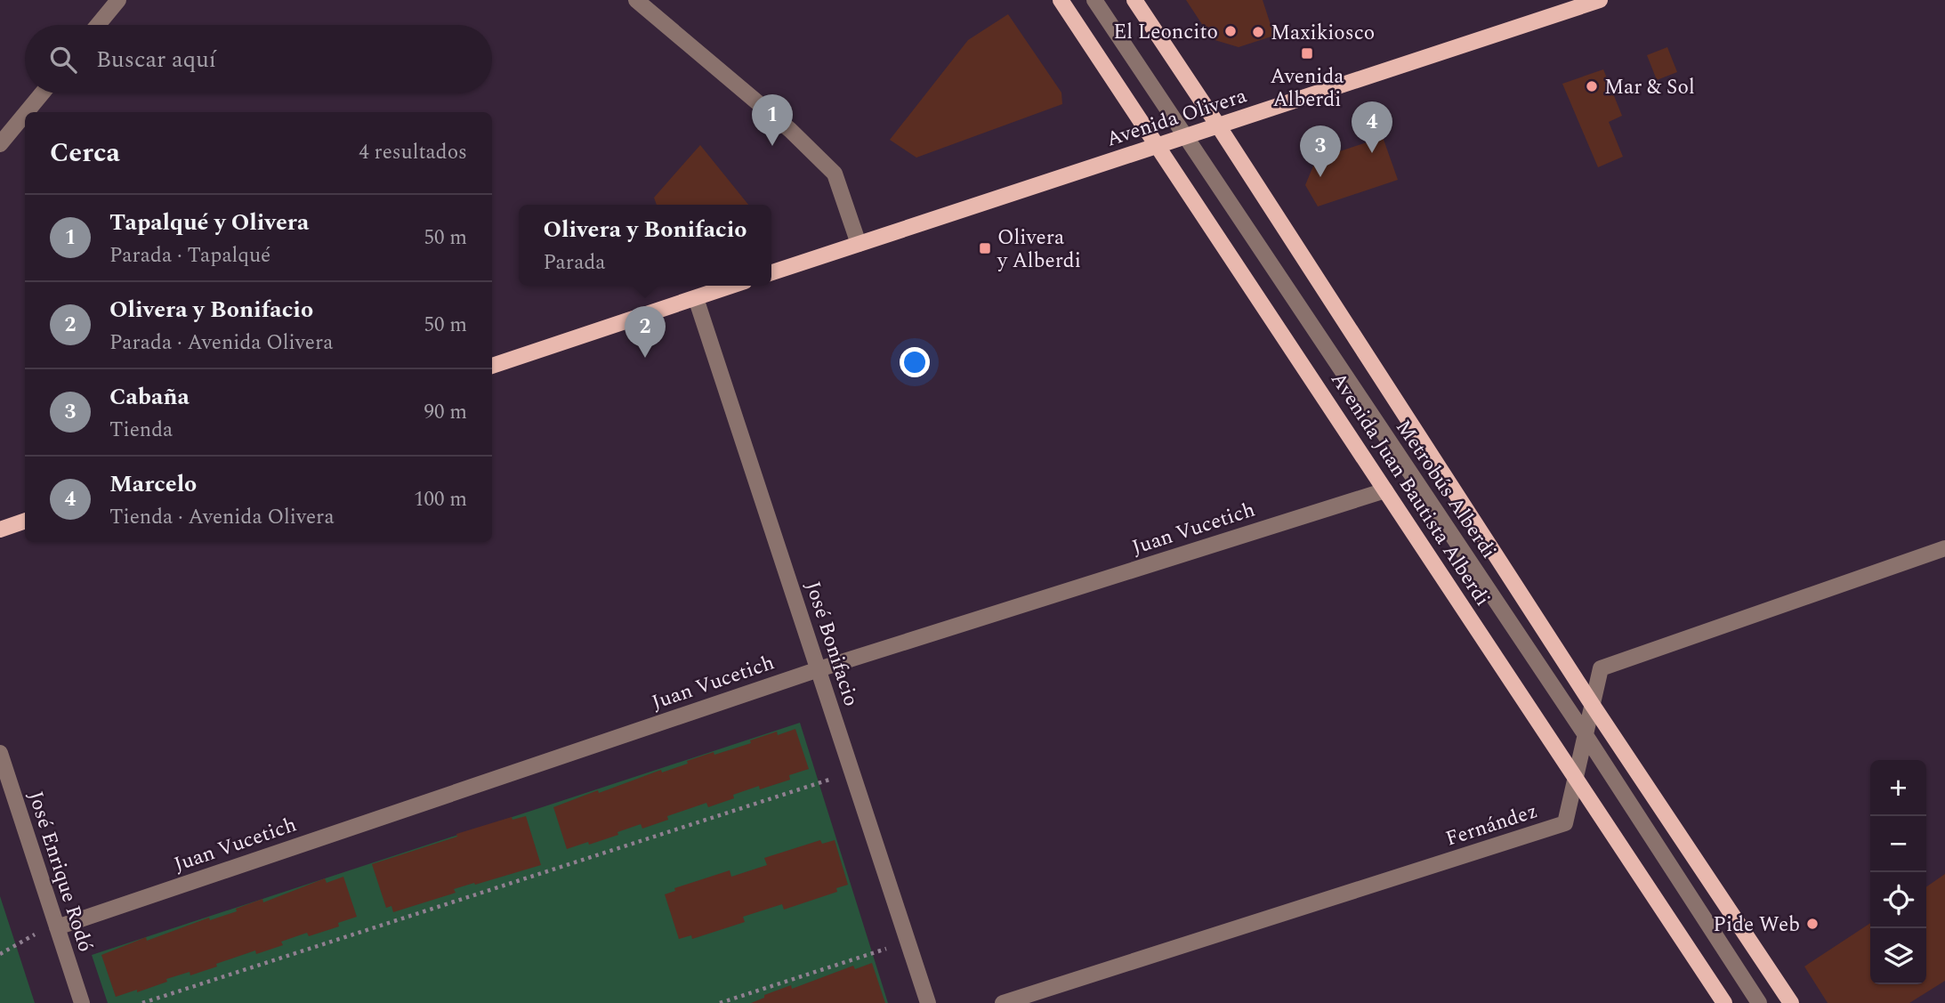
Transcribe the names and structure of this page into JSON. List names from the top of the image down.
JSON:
{
  "streets": {
    "main road": ["Avenida Olivera", "Avenida Juan Bautista Alberdi"],
    "street": [
      "Metrobús Alberdi",
      "Juan Vucetich",
      "José Bonifacio",
      "Fernández",
      "José Enrique Rodó"
    ]
  },
  "crossings": [
    ["Avenida Olivera", "Avenida Juan Bautista Alberdi"],
    ["Avenida Olivera", "Metrobús Alberdi"],
    ["Avenida Juan Bautista Alberdi", "Juan Vucetich"],
    ["Avenida Juan Bautista Alberdi", "Fernández"],
    ["Metrobús Alberdi", "Fernández"],
    ["Juan Vucetich", "José Bonifacio"],
    ["Juan Vucetich", "José Enrique Rodó"]
  ],
  "places": {
    "other": [
      "El Leoncito",
      "Maxikiosco",
      "Mar & Sol",
      "Pide Web"
    ],
    "transit": ["Avenida Alberdi", "Olivera y Alberdi"]
  },
  "page": {
    "search": "Buscar aquí",
    "pins": [
      "1",
      "4",
      "3",
      "2"
    ],
    "heading": ["Cerca", "4 resultados"],
    "list": [
      {
        "mark": "1",
        "name": "Tapalqué y Olivera",
        "note": "Parada · Tapalqué",
        "value": "50 m"
      },
      {
        "mark": "2",
        "name": "Olivera y Bonifacio",
        "note": "Parada · Avenida Olivera",
        "value": "50 m"
      },
      {
        "mark": "3",
        "name": "Cabaña",
        "note": "Tienda",
        "value": "90 m"
      },
      {
        "mark": "4",
        "name": "Marcelo",
        "note": "Tienda · Avenida Olivera",
        "value": "100 m"
      }
    ],
    "popup": ["Olivera y Bonifacio", "Parada"],
    "map_buttons": ["+", "−"]
  }
}
